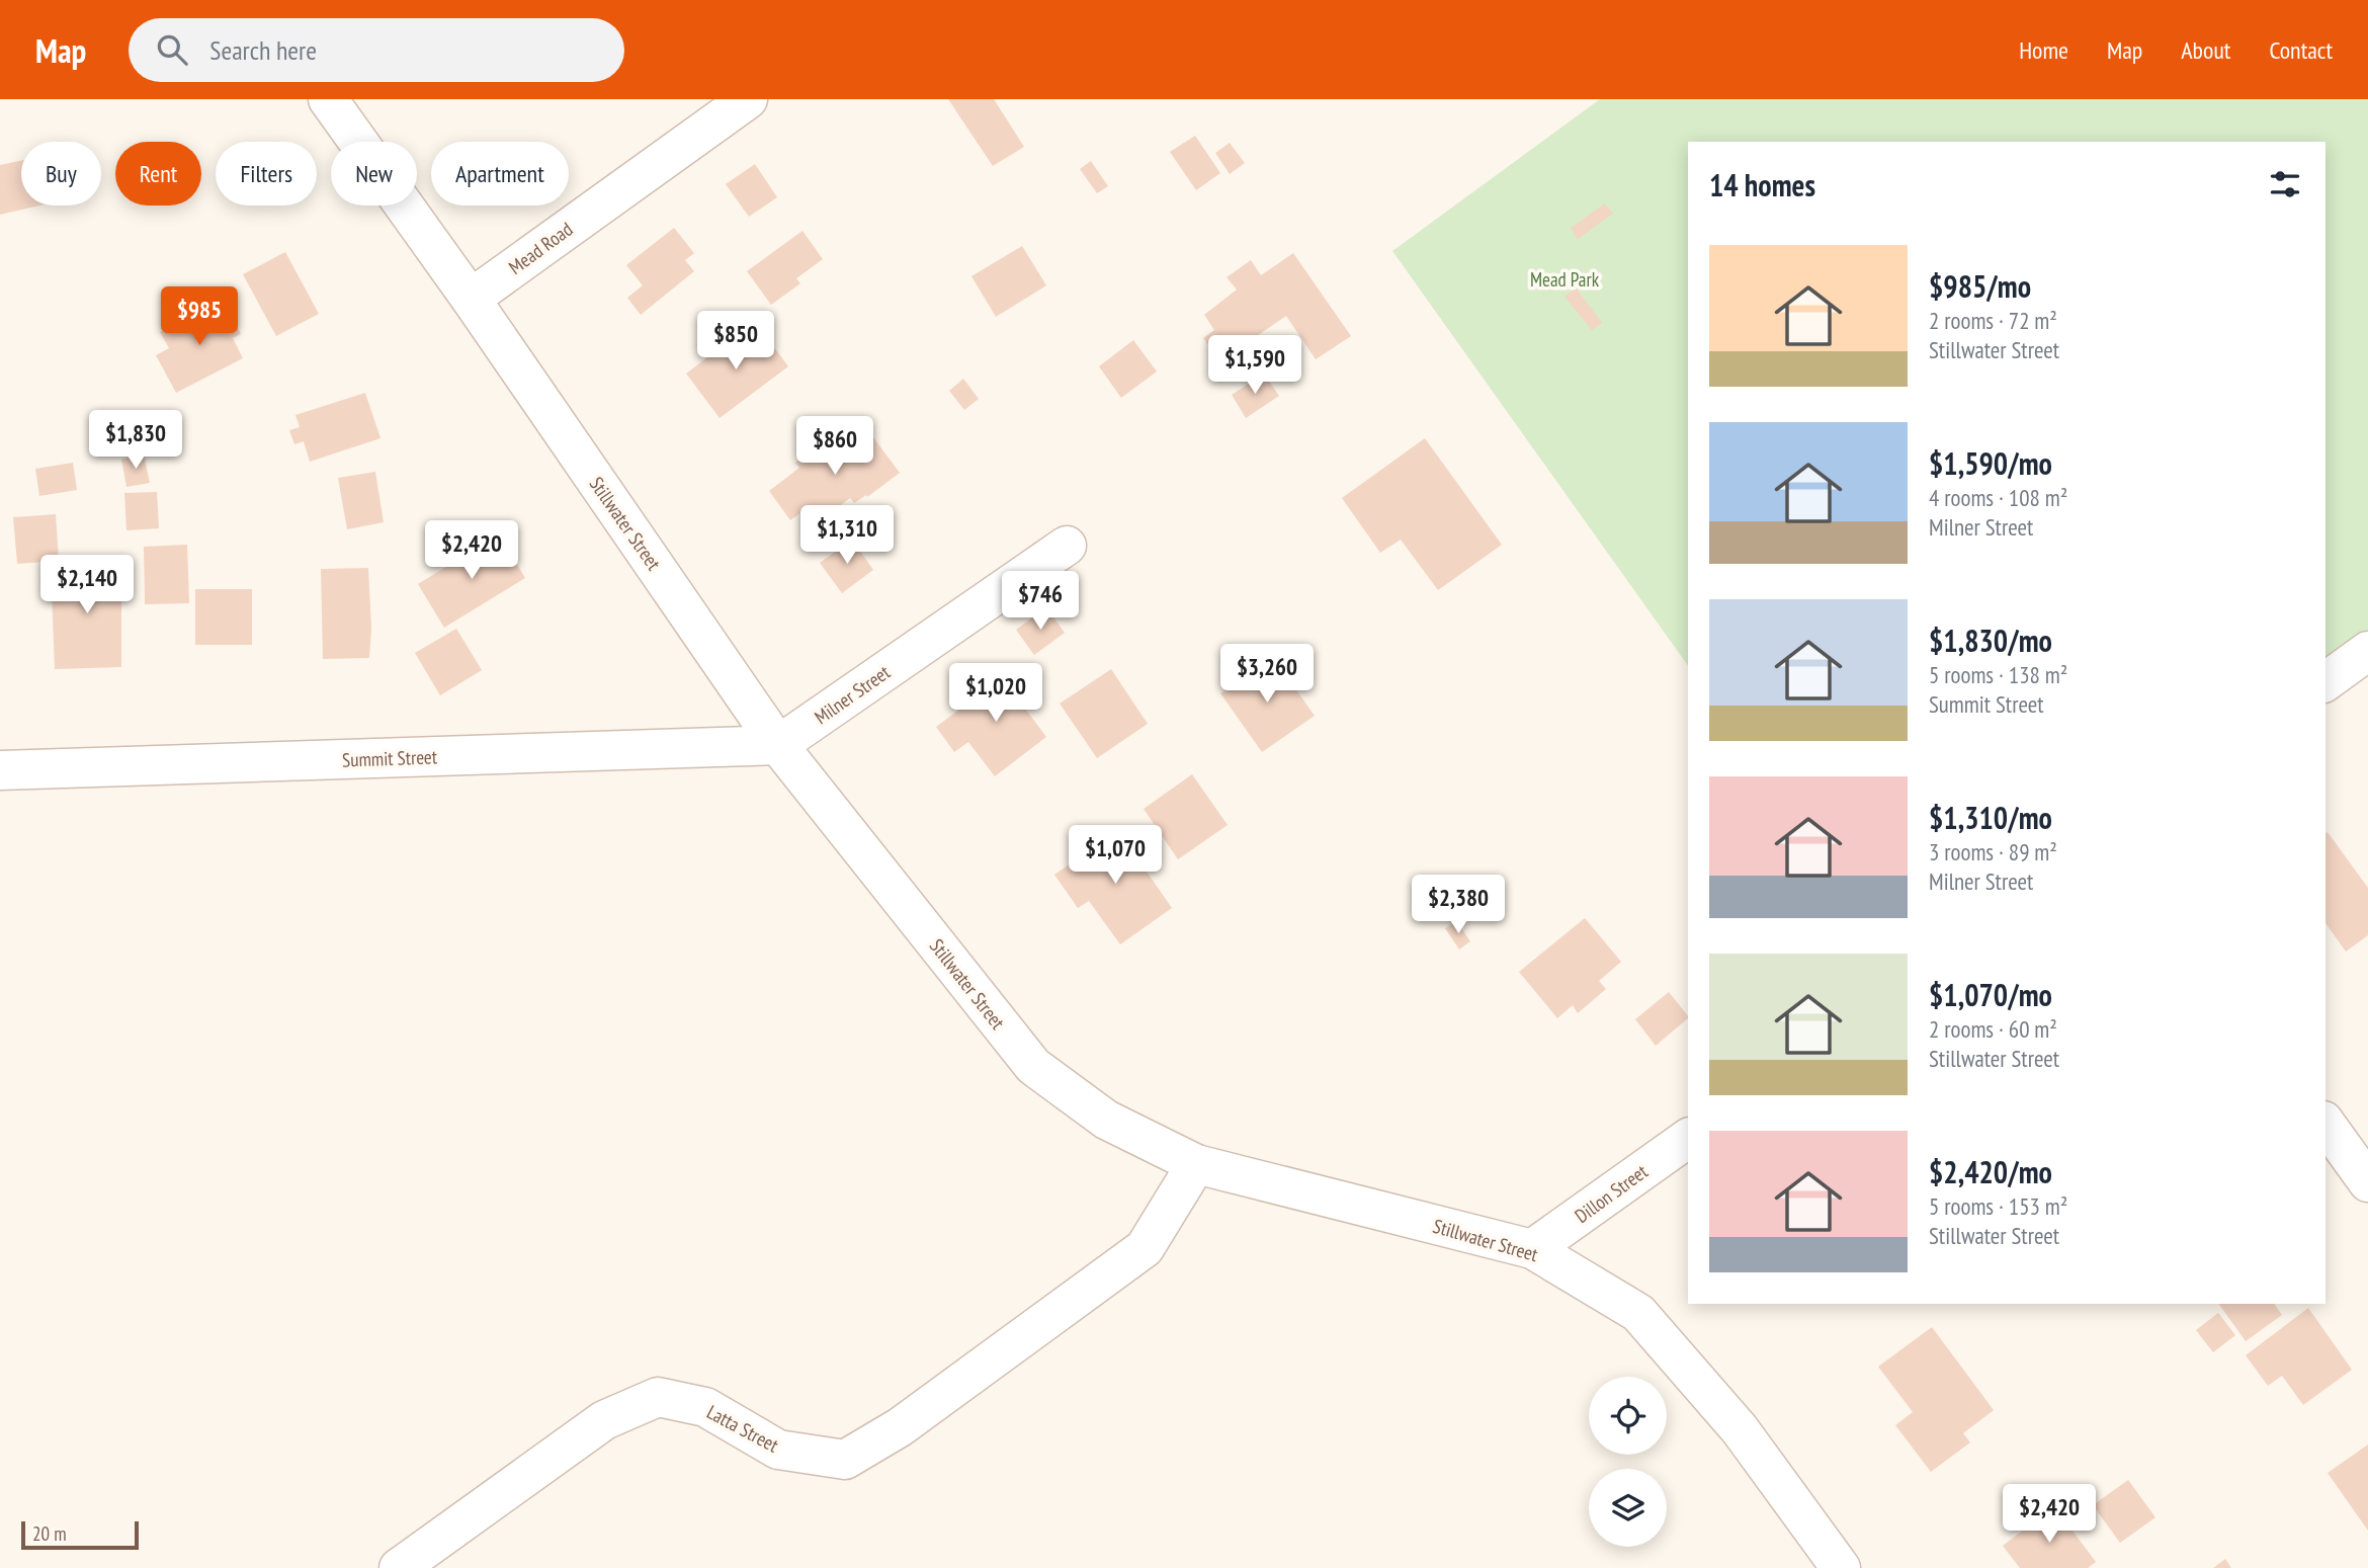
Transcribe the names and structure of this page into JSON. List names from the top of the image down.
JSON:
{
  "streets": {
    "street": [
      "Mead Road",
      "Stillwater Street",
      "Milner Street",
      "Summit Street",
      "Dillon Street",
      "Latta Street"
    ]
  },
  "crossings": [
    ["Mead Road", "Stillwater Street"],
    ["Stillwater Street", "Milner Street"],
    ["Stillwater Street", "Summit Street"],
    ["Stillwater Street", "Dillon Street"],
    ["Stillwater Street", "Latta Street"],
    ["Milner Street", "Summit Street"]
  ],
  "parks": ["Mead Park"],
  "scale_bar": "20 m",
  "page": {
    "header": "Map",
    "search": "Search here",
    "nav": [
      "Home",
      "Map",
      "About",
      "Contact"
    ],
    "chip": [
      "Buy",
      "Rent",
      "Filters",
      "New",
      "Apartment"
    ],
    "heading": "14 homes",
    "list": [
      {
        "name": "$985/mo",
        "note": "2 rooms · 72 m² · Stillwater Street"
      },
      {
        "name": "$1,590/mo",
        "note": "4 rooms · 108 m² · Milner Street"
      },
      {
        "name": "$1,830/mo",
        "note": "5 rooms · 138 m² · Summit Street"
      },
      {
        "name": "$1,310/mo",
        "note": "3 rooms · 89 m² · Milner Street"
      },
      {
        "name": "$1,070/mo",
        "note": "2 rooms · 60 m² · Stillwater Street"
      },
      {
        "name": "$2,420/mo",
        "note": "5 rooms · 153 m² · Stillwater Street"
      }
    ],
    "price": [
      "$985",
      "$850",
      "$1,590",
      "$1,830",
      "$860",
      "$1,310",
      "$2,420",
      "$2,140",
      "$746",
      "$3,260",
      "$1,020",
      "$1,070",
      "$2,380",
      "$2,420"
    ],
    "scale": "20 m"
  }
}
